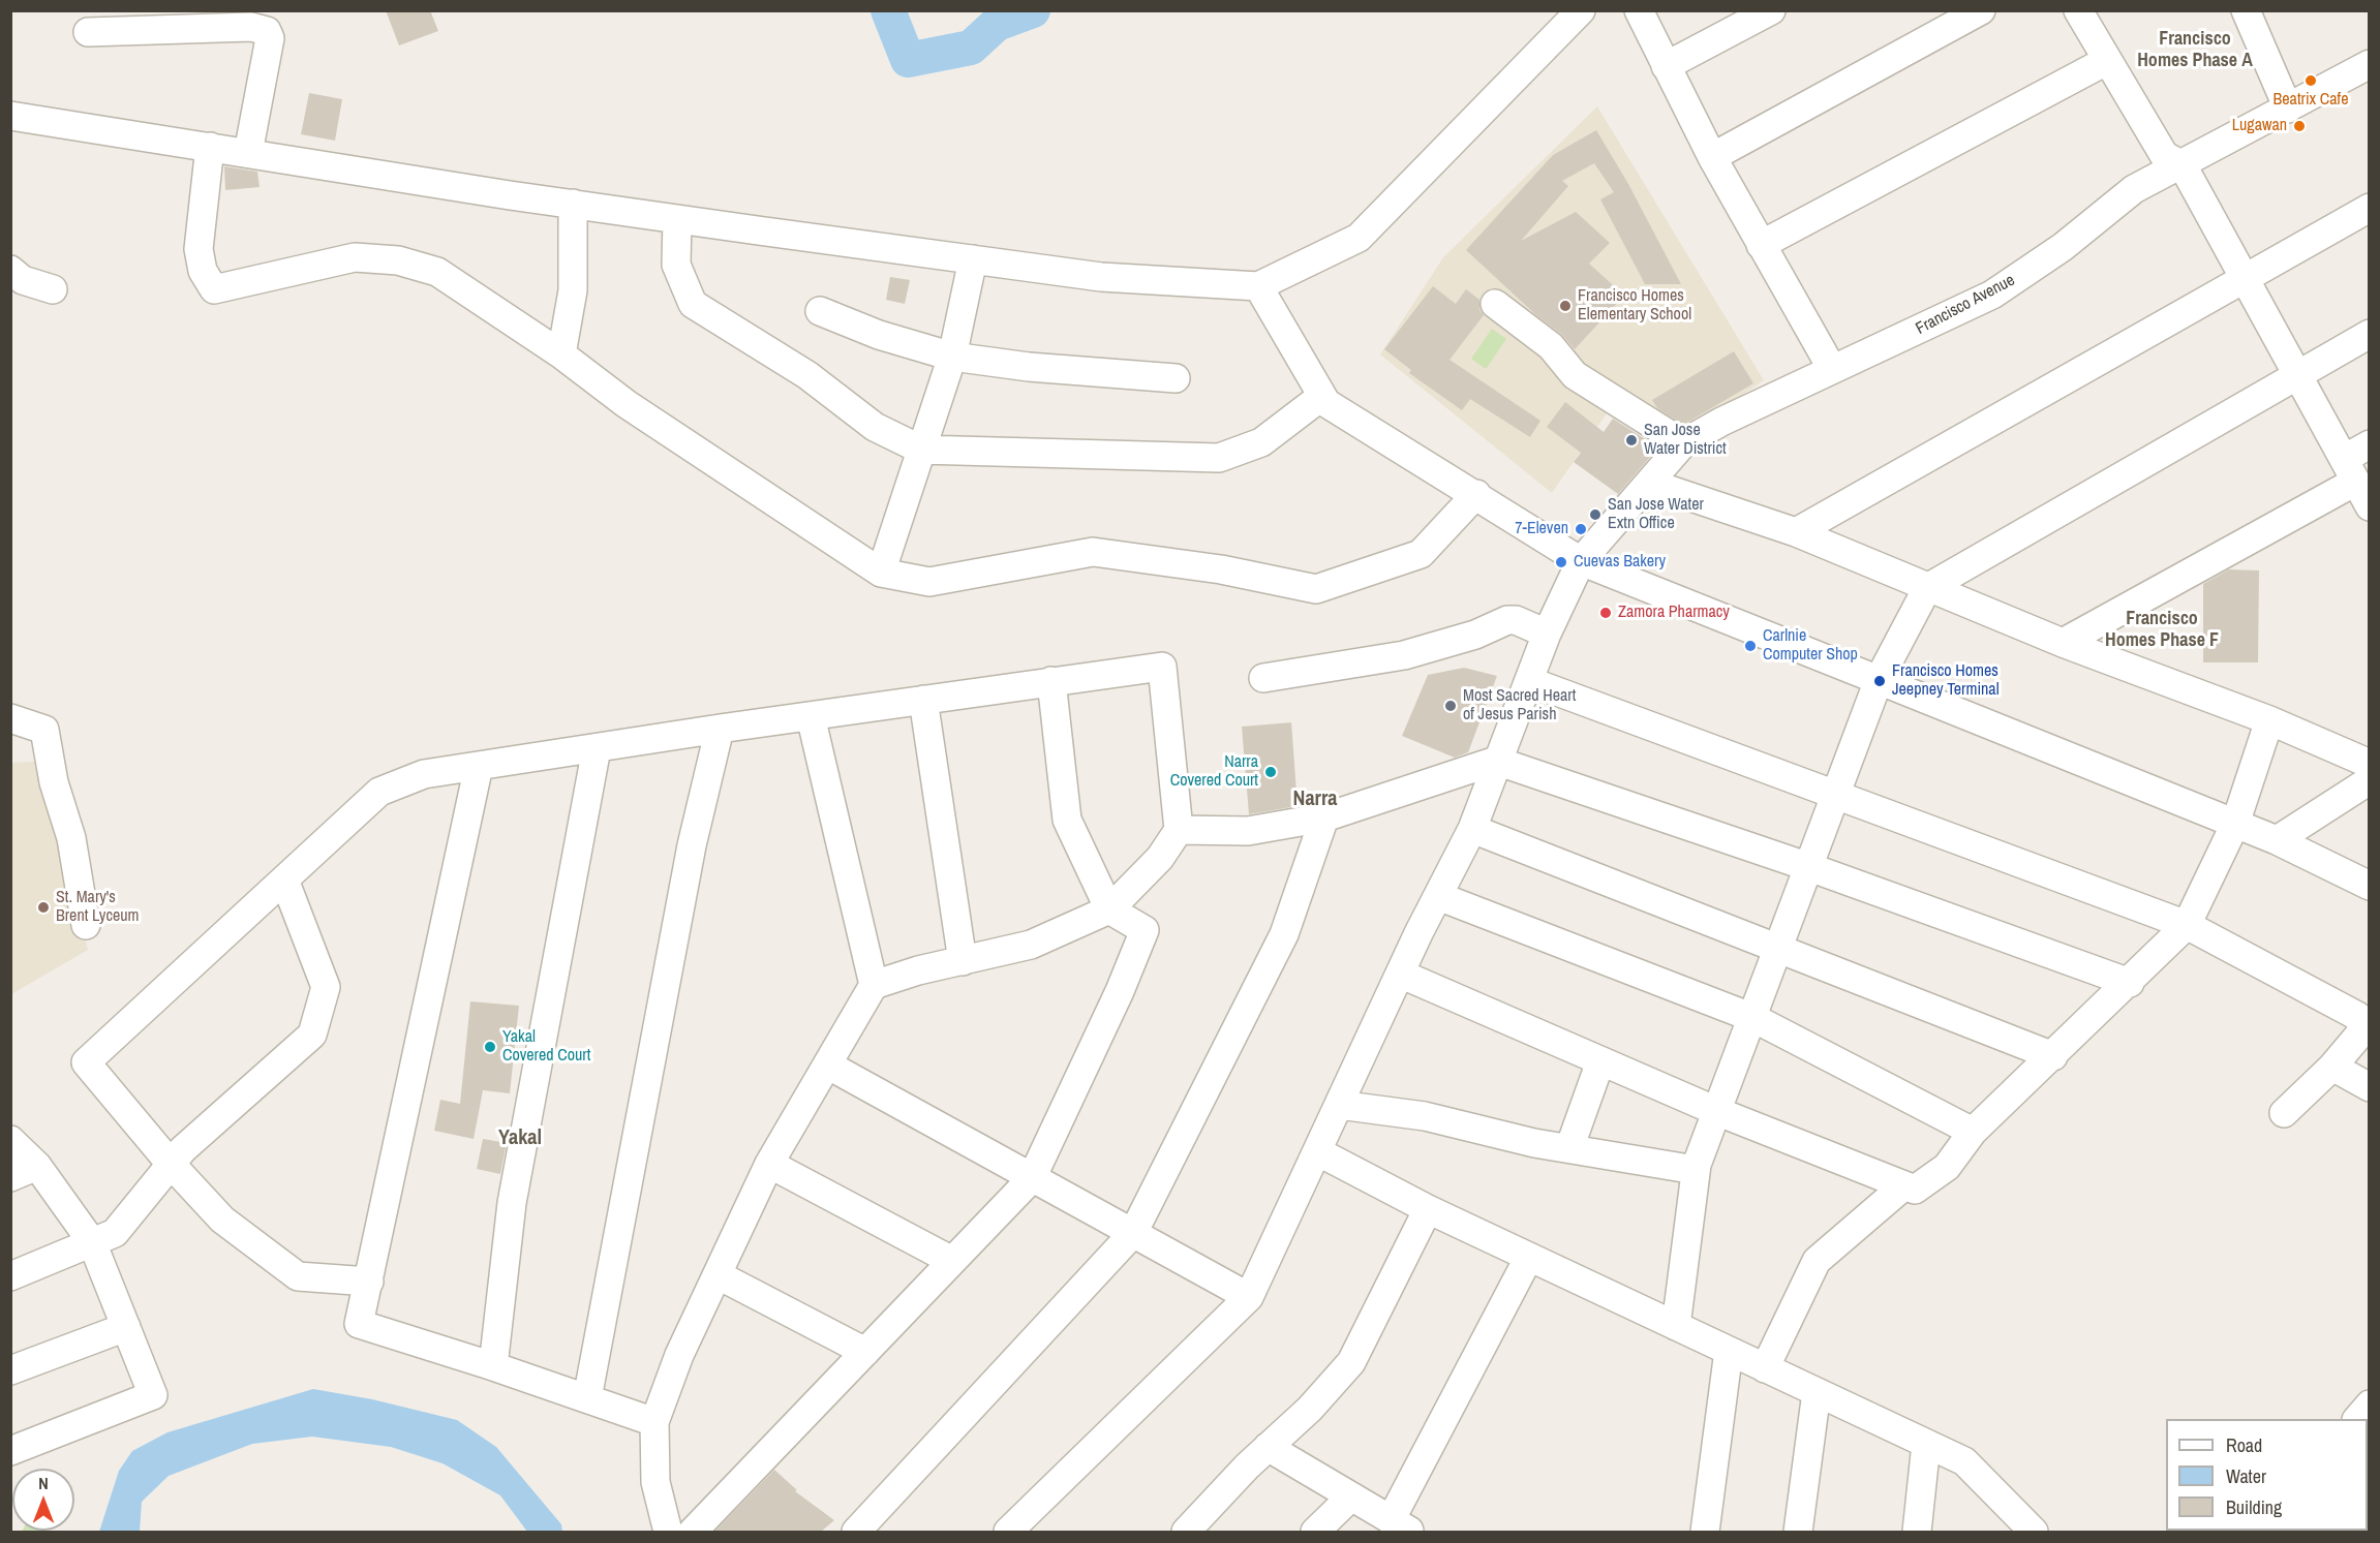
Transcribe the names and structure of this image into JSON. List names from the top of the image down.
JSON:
{
  "streets": {
    "street": ["Francisco Avenue"]
  },
  "districts": [
    "Francisco Homes Phase A",
    "Francisco Homes Phase F",
    "Narra",
    "Yakal"
  ],
  "places": [
    "Beatrix Cafe",
    "Lugawan",
    "Francisco Homes Elementary School",
    "San Jose Water District",
    "San Jose Water Extn Office",
    "7-Eleven",
    "Cuevas Bakery",
    "Zamora Pharmacy",
    "Carlnie Computer Shop",
    "Francisco Homes Jeepney Terminal",
    "Most Sacred Heart of Jesus Parish",
    "Narra Covered Court",
    "St. Mary's Brent Lyceum",
    "Yakal Covered Court"
  ],
  "legend": ["Road", "Water", "Building"],
  "north": "top"
}
